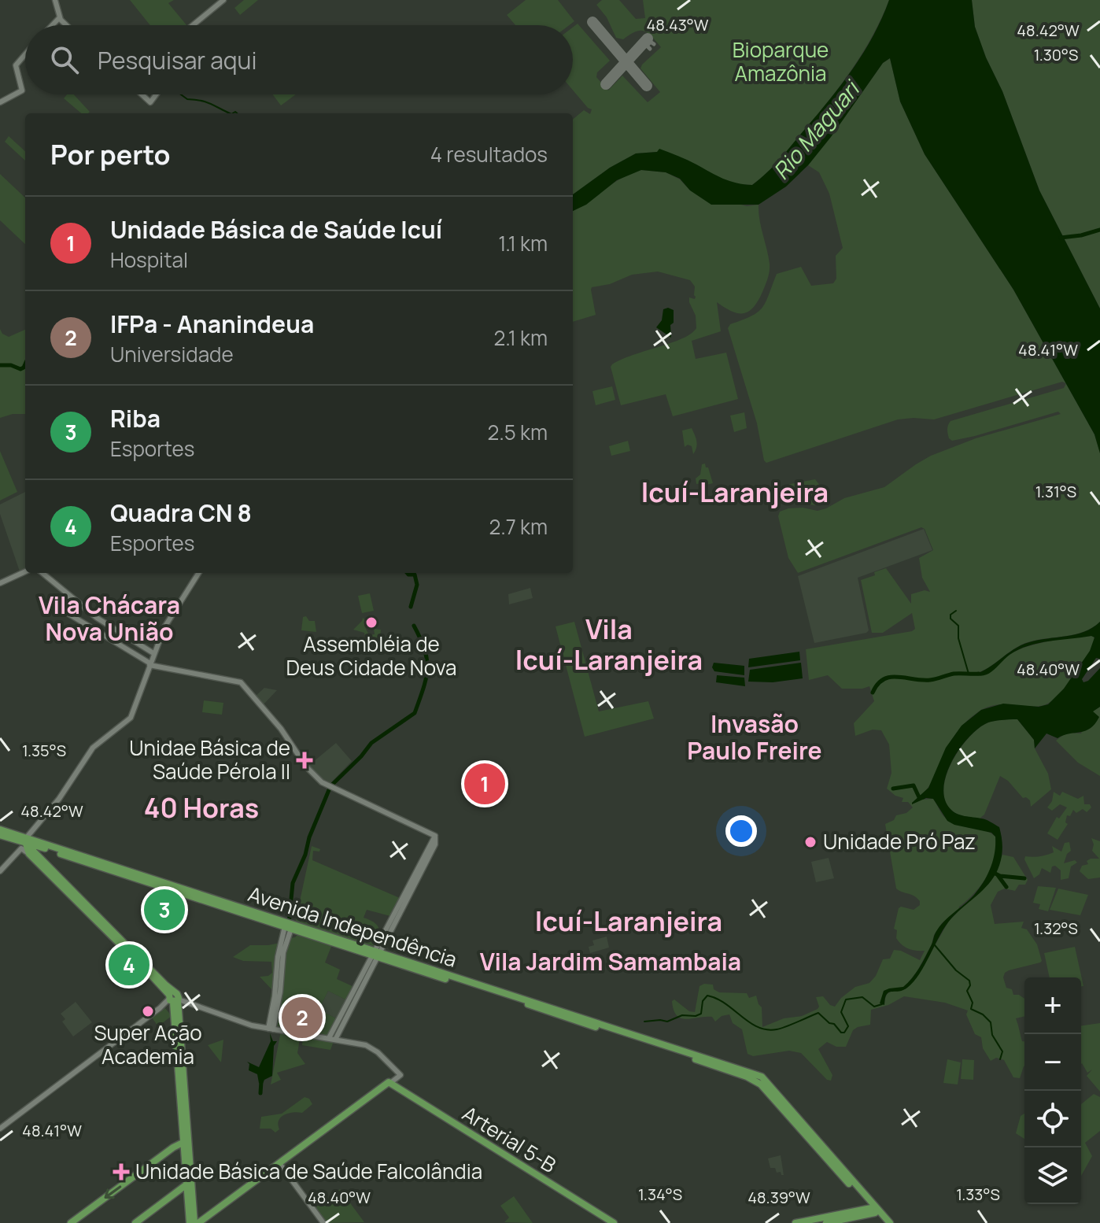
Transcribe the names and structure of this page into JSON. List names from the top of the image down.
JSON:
{
  "streets": {
    "main road": ["Avenida Independência", "Arterial 5-B"]
  },
  "districts": [
    "Icuí-Laranjeira",
    "Vila Chácara Nova União",
    "Vila Icuí-Laranjeira",
    "Invasão Paulo Freire",
    "40 Horas",
    "Icuí-Laranjeira",
    "Vila Jardim Samambaia"
  ],
  "water": ["Rio Maguari"],
  "parks": ["Bioparque Amazônia"],
  "places": {
    "other": ["Assembléia de Deus Cidade Nova", "Unidade Pró Paz", "Super Ação Academia"],
    "health": ["Unidae Básica de Saúde Pérola II", "Unidade Básica de Saúde Falcolândia"]
  },
  "page": {
    "search": "Pesquisar aqui",
    "heading": ["Por perto", "4 resultados"],
    "list": [
      {
        "mark": "1",
        "name": "Unidade Básica de Saúde Icuí",
        "note": "Hospital",
        "value": "1.1 km"
      },
      {
        "mark": "2",
        "name": "IFPa - Ananindeua",
        "note": "Universidade",
        "value": "2.1 km"
      },
      {
        "mark": "3",
        "name": "Riba",
        "note": "Esportes",
        "value": "2.5 km"
      },
      {
        "mark": "4",
        "name": "Quadra CN 8",
        "note": "Esportes",
        "value": "2.7 km"
      }
    ],
    "pins": [
      "1",
      "3",
      "4",
      "2"
    ],
    "map_buttons": ["+", "−"]
  },
  "coordinates": [
    "48.43°W",
    "48.42°W",
    "1.30°S",
    "48.41°W",
    "1.31°S",
    "48.40°W",
    "1.35°S",
    "1.32°S",
    "1.34°S",
    "1.33°S",
    "48.39°W"
  ]
}
